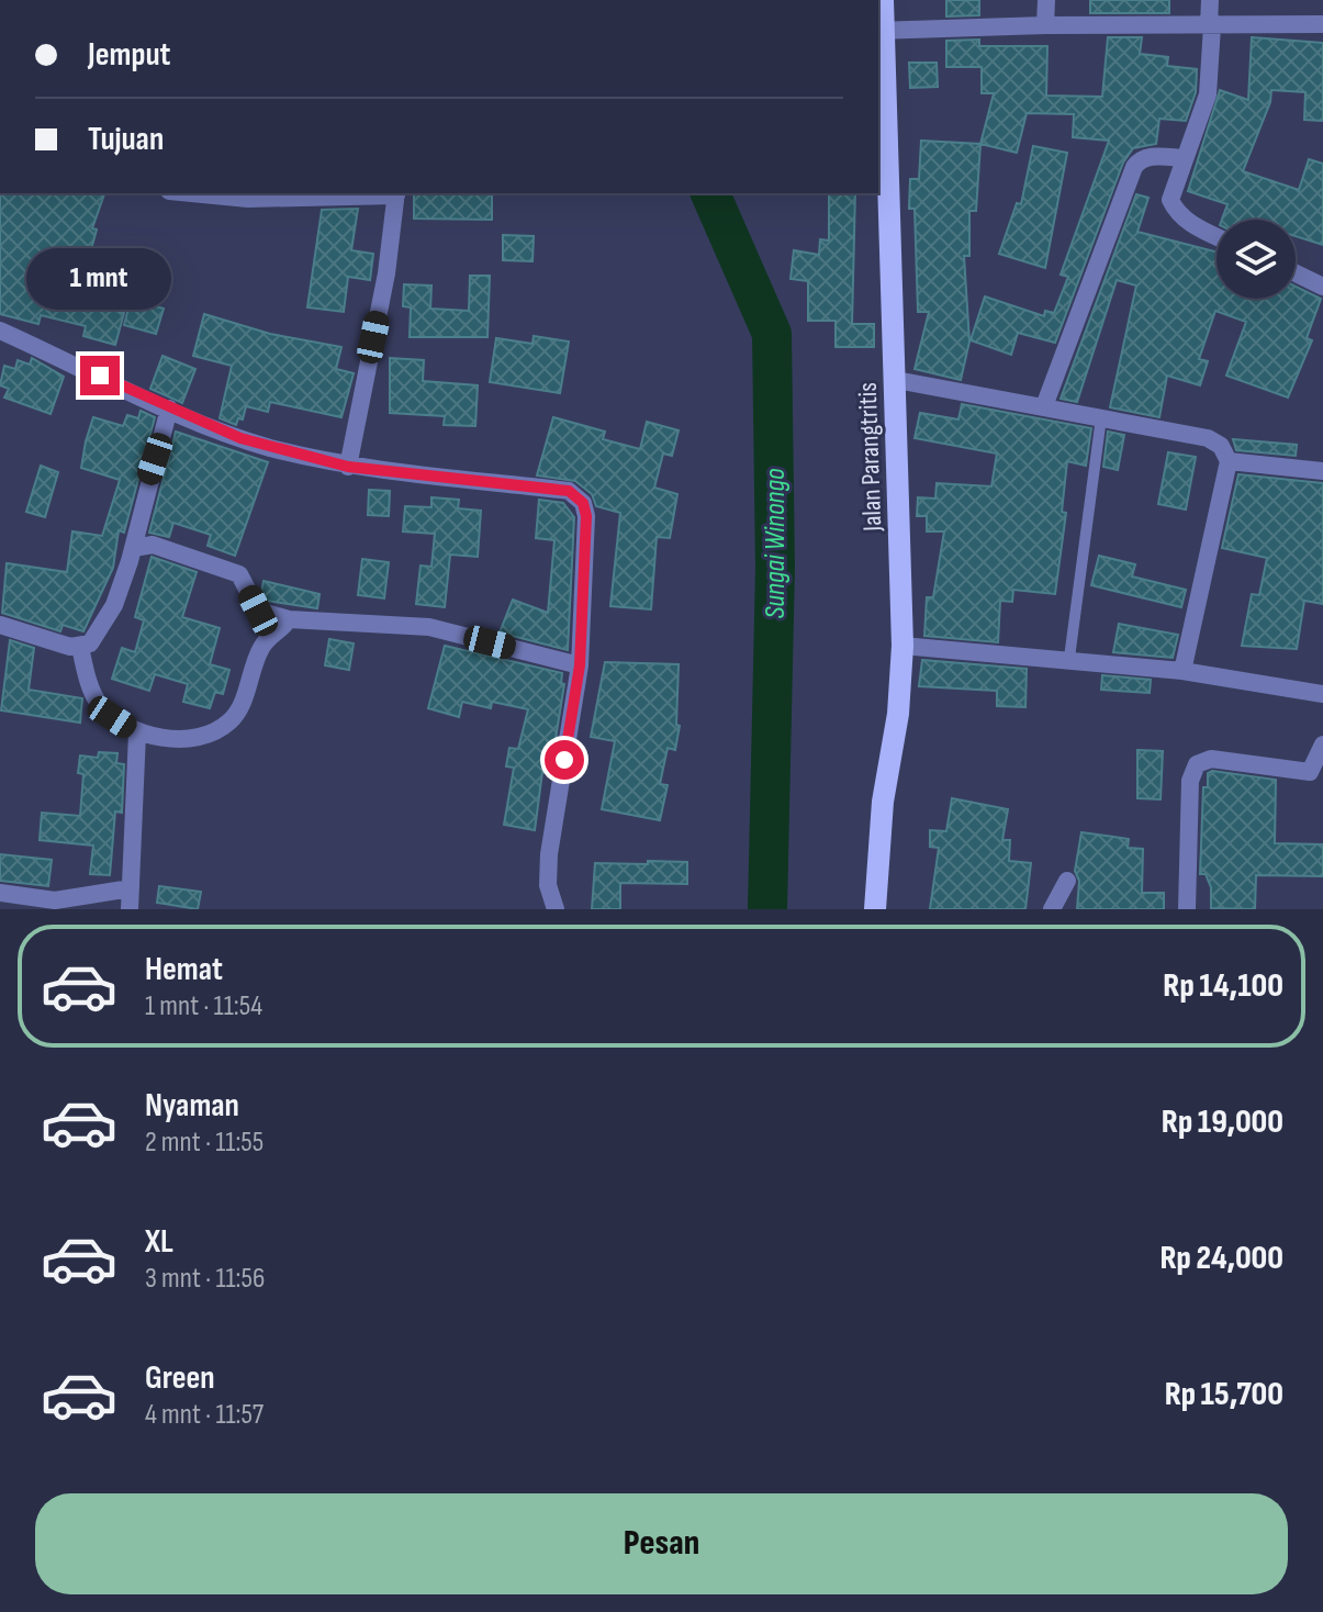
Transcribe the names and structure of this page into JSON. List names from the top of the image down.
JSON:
{
  "streets": {
    "main road": ["Jalan Parangtritis"]
  },
  "water": ["Sungai Winongo"],
  "page": {
    "banner": ["Jemput", "Tujuan"],
    "bubble": "1 mnt",
    "list": [
      {
        "name": "Hemat",
        "note": "1 mnt · 11:54",
        "value": "Rp 14,100"
      },
      {
        "name": "Nyaman",
        "note": "2 mnt · 11:55",
        "value": "Rp 19,000"
      },
      {
        "name": "XL",
        "note": "3 mnt · 11:56",
        "value": "Rp 24,000"
      },
      {
        "name": "Green",
        "note": "4 mnt · 11:57",
        "value": "Rp 15,700"
      }
    ],
    "buttons": "Pesan"
  }
}
